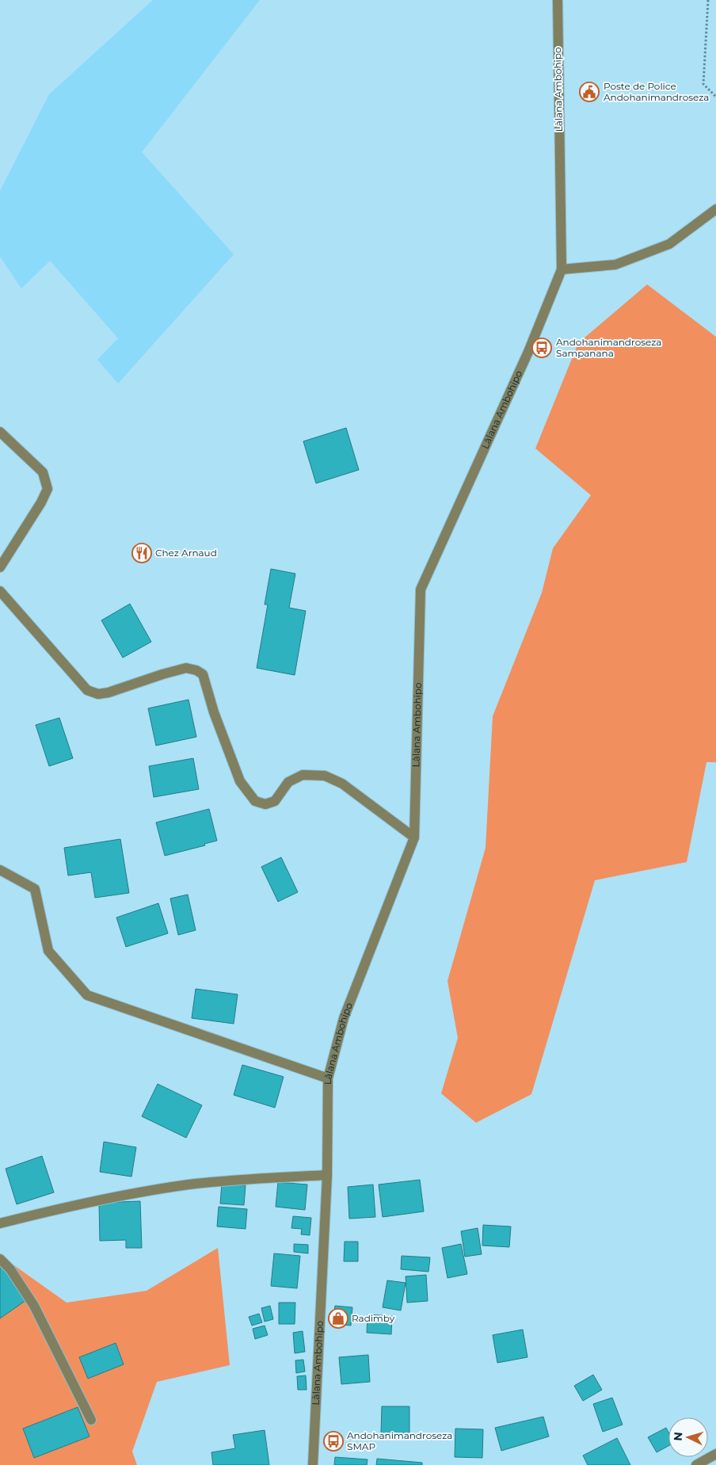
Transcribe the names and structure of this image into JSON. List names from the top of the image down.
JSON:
{
  "streets": {
    "street": ["Làlana Ambohipo"]
  },
  "places": {
    "public building": ["Poste de Police Andohanimandroseza"],
    "bus stop": ["Andohanimandroseza Sampanana", "Andohanimandroseza SMAP"],
    "restaurant": ["Chez Arnaud"],
    "shop": ["Radimby"]
  },
  "north": "left"
}
